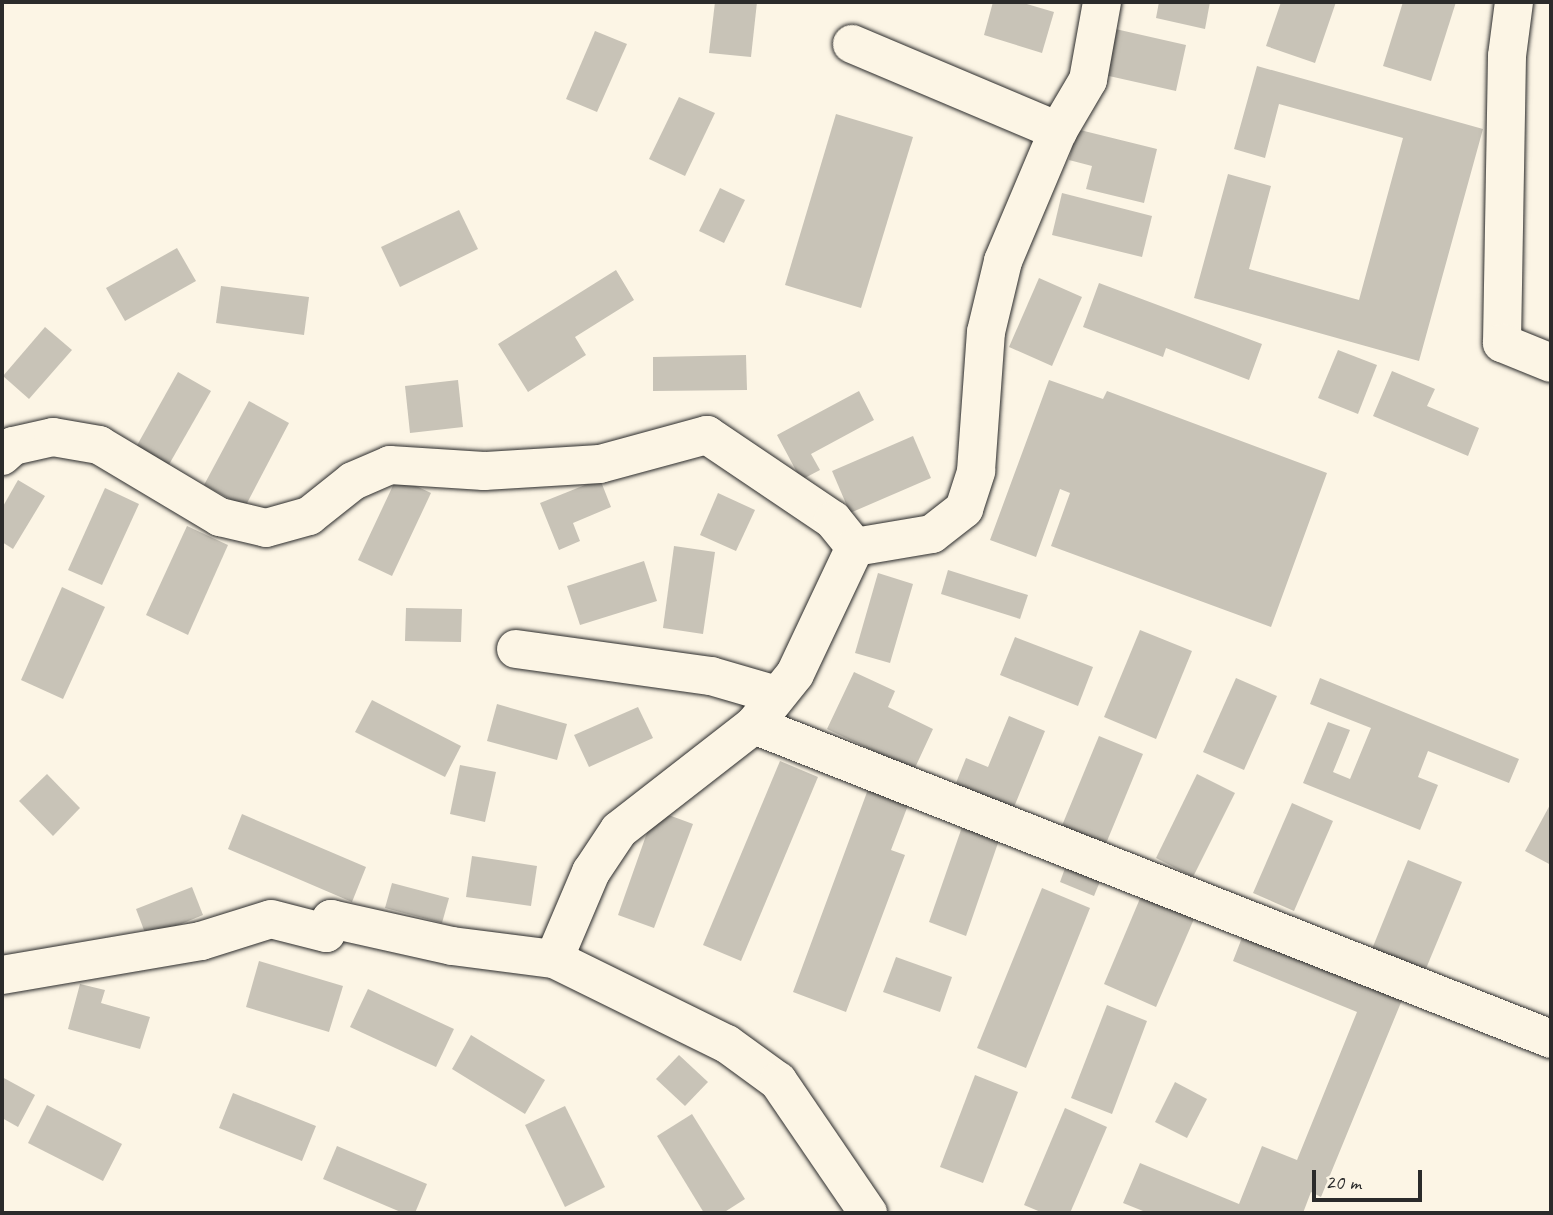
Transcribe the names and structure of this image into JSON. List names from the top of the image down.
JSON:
{
  "scale_bar": "20 m"
}
